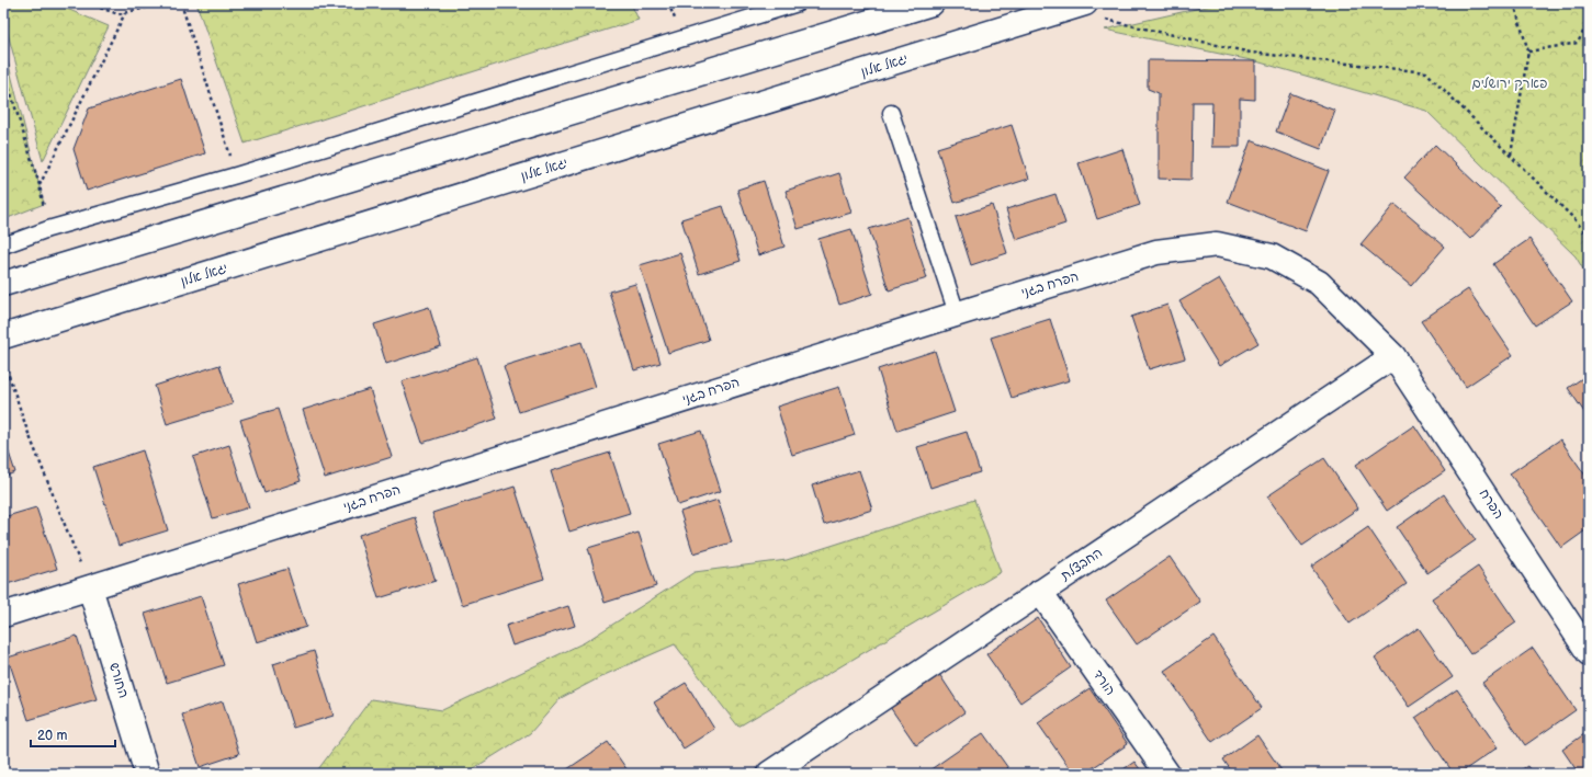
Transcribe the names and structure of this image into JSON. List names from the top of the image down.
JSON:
{
  "streets": {
    "street": [
      "יגאל אלון",
      "הפרח בגני",
      "הפרח",
      "החבצלת",
      "החורש",
      "הורד"
    ]
  },
  "crossings": [
    ["הפרח בגני", "הפרח"],
    ["הפרח בגני", "החבצלת"],
    ["הפרח בגני", "החורש"],
    ["הפרח", "החבצלת"],
    ["החבצלת", "הורד"]
  ],
  "parks": ["פארק ירושלים"],
  "scale_bar": "20 m"
}
